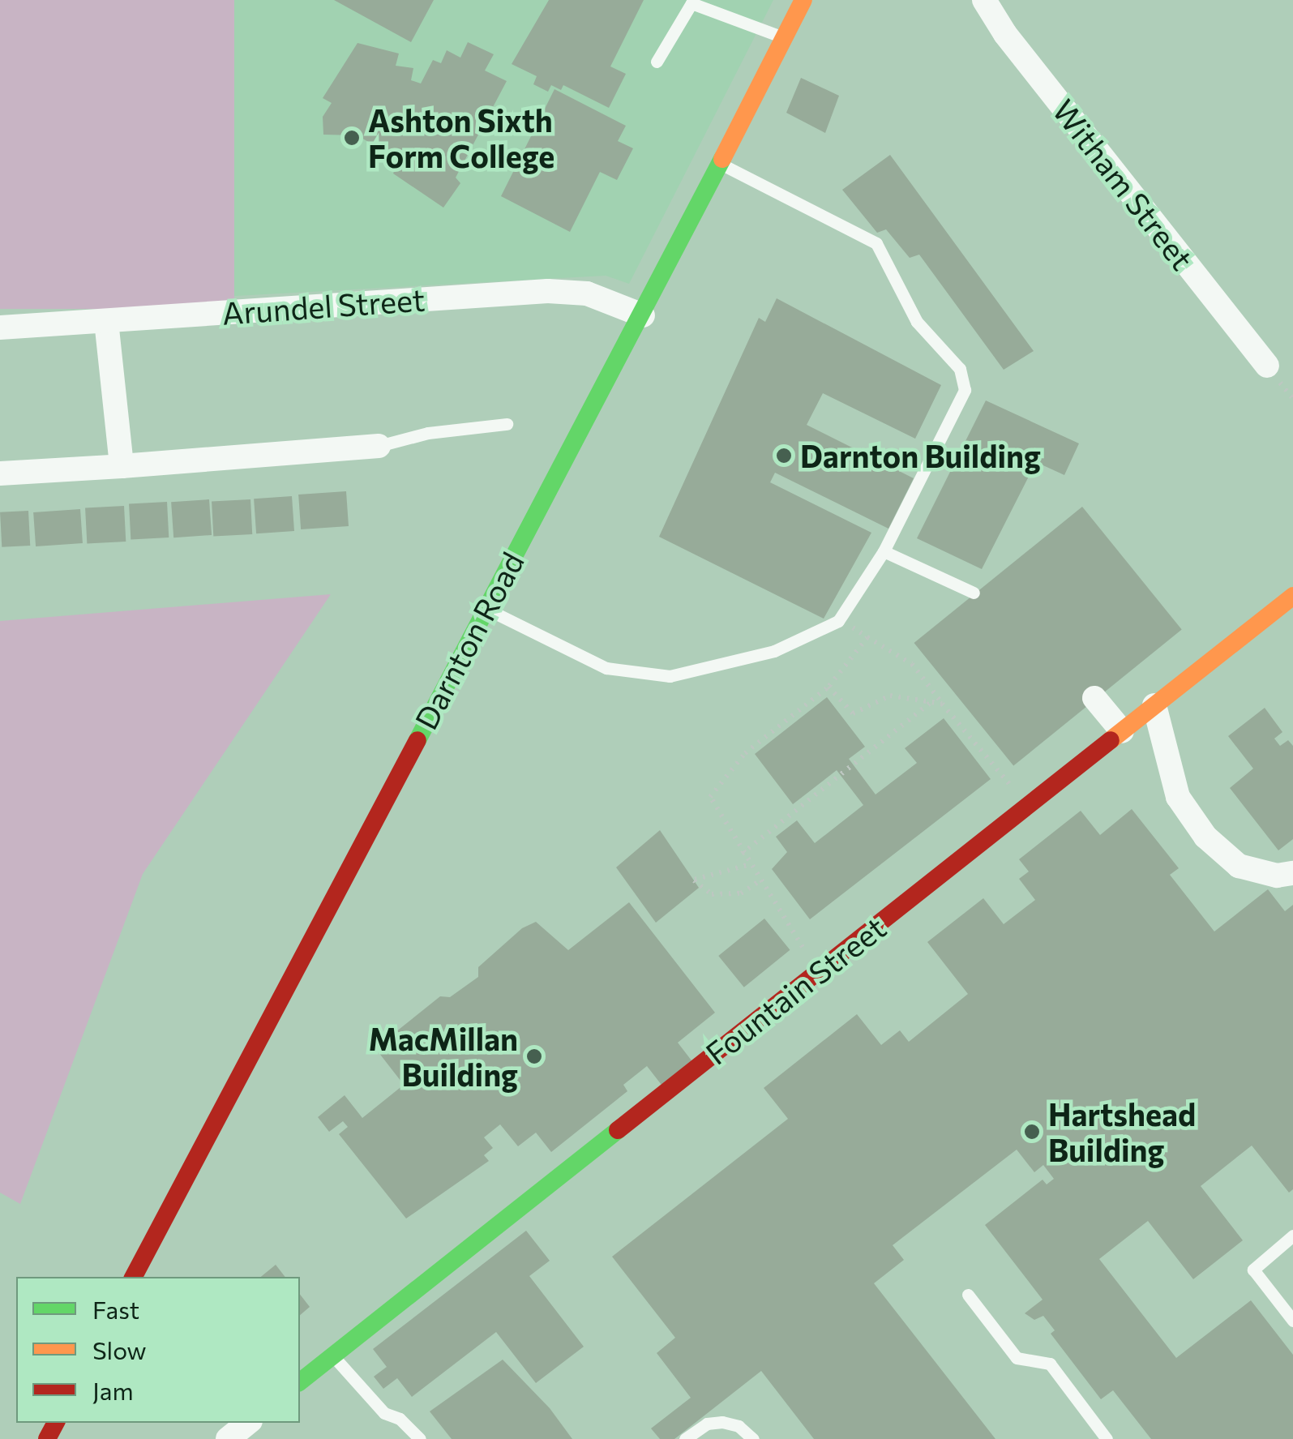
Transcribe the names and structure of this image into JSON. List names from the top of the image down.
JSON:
{
  "streets": {
    "street": [
      "Witham Street",
      "Arundel Street",
      "Darnton Road",
      "Fountain Street"
    ]
  },
  "crossings": [
    ["Arundel Street", "Darnton Road"]
  ],
  "places": [
    "Ashton Sixth Form College",
    "Darnton Building",
    "MacMillan Building",
    "Hartshead Building"
  ],
  "legend": ["Fast", "Slow", "Jam"]
}
